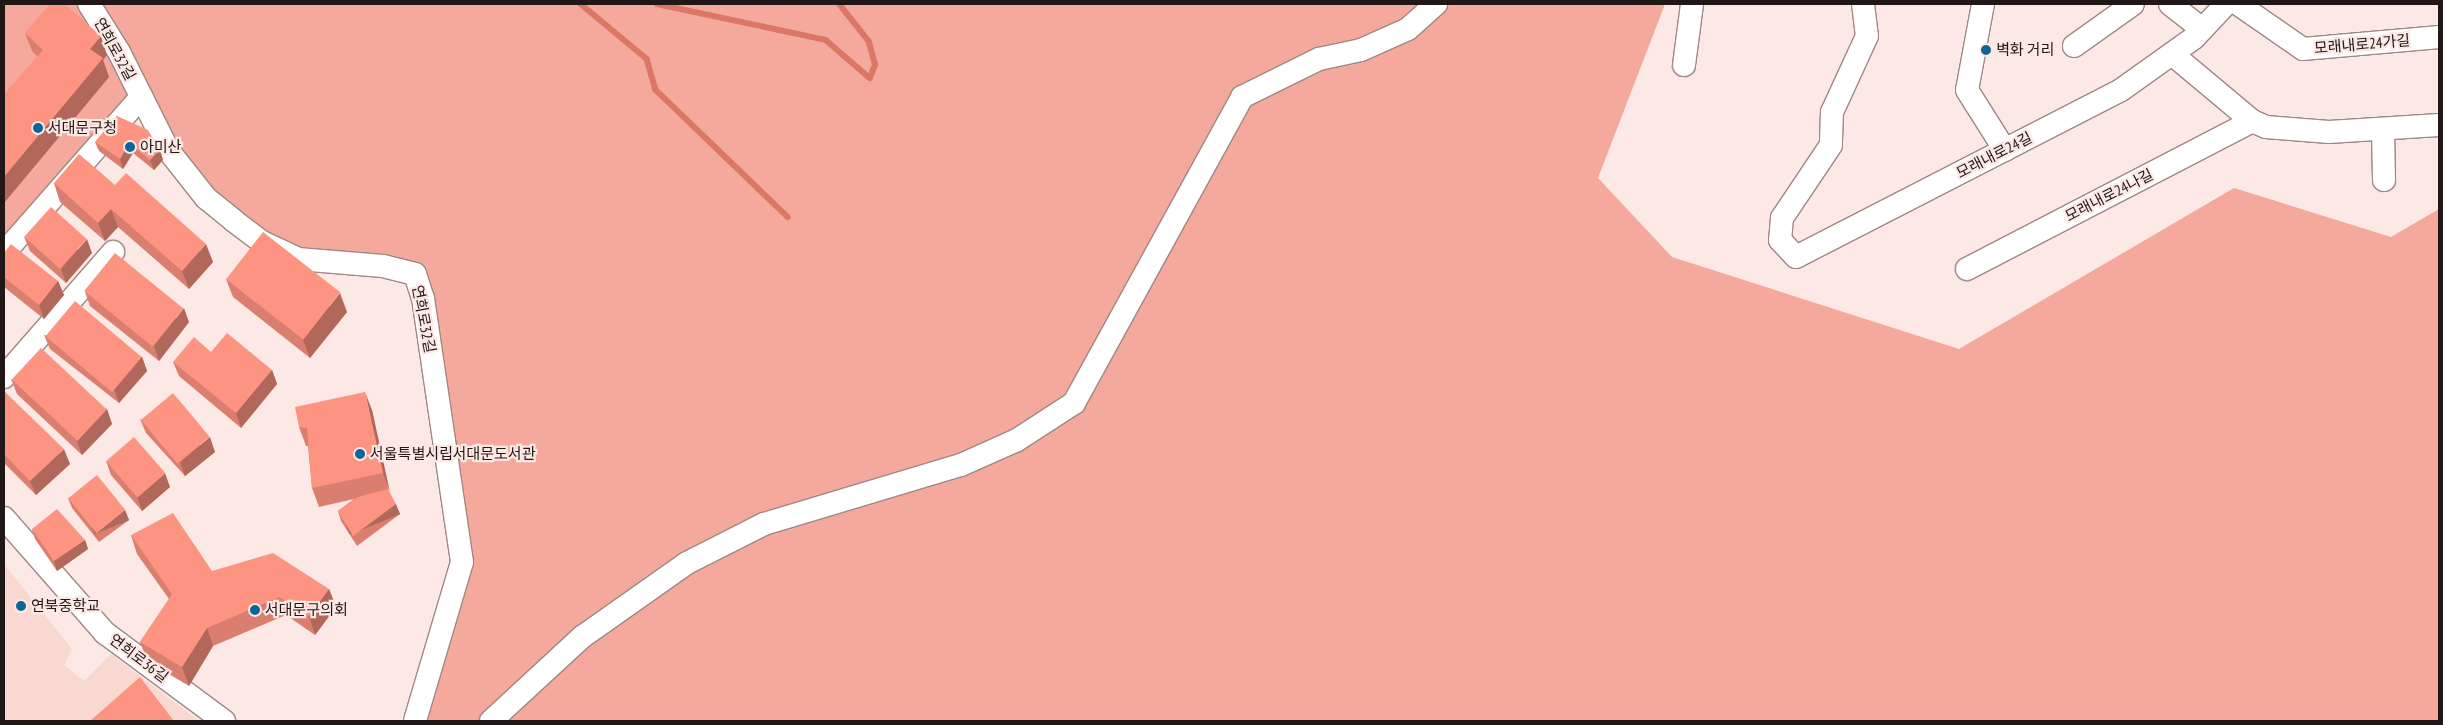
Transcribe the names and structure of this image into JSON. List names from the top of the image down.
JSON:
{
  "streets": {
    "street": [
      "모래내로24가길",
      "연희로32길",
      "모래내로24길",
      "모래내로24나길",
      "연희로36길"
    ]
  },
  "places": [
    "벽화 거리",
    "서대문구청",
    "아미산",
    "서울특별시립서대문도서관",
    "연북중학교",
    "서대문구의회"
  ]
}
